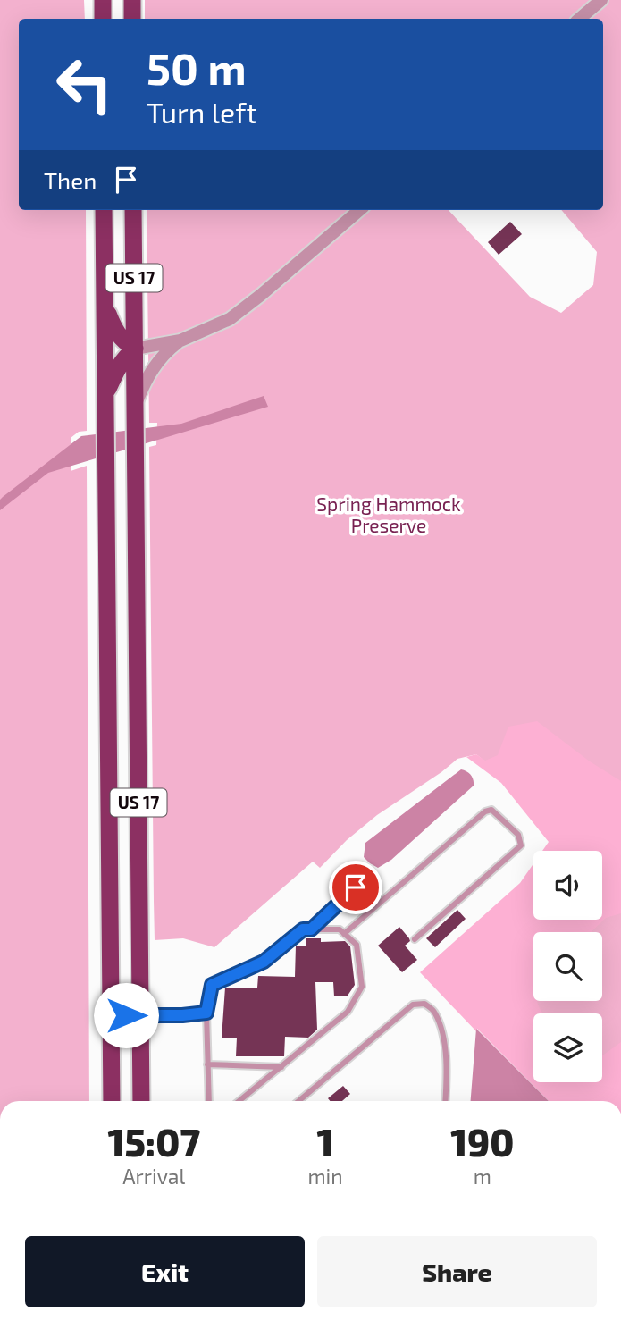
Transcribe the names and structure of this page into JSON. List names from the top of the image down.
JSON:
{
  "streets": {
    "main road": ["US 17"]
  },
  "parks": ["Spring Hammock Preserve"],
  "page": {
    "turn": ["50 m", "Turn left"],
    "then": "Then",
    "eta": [
      "15:07",
      "Arrival",
      "1",
      "min",
      "190",
      "m"
    ],
    "buttons": ["Exit", "Share"]
  }
}
